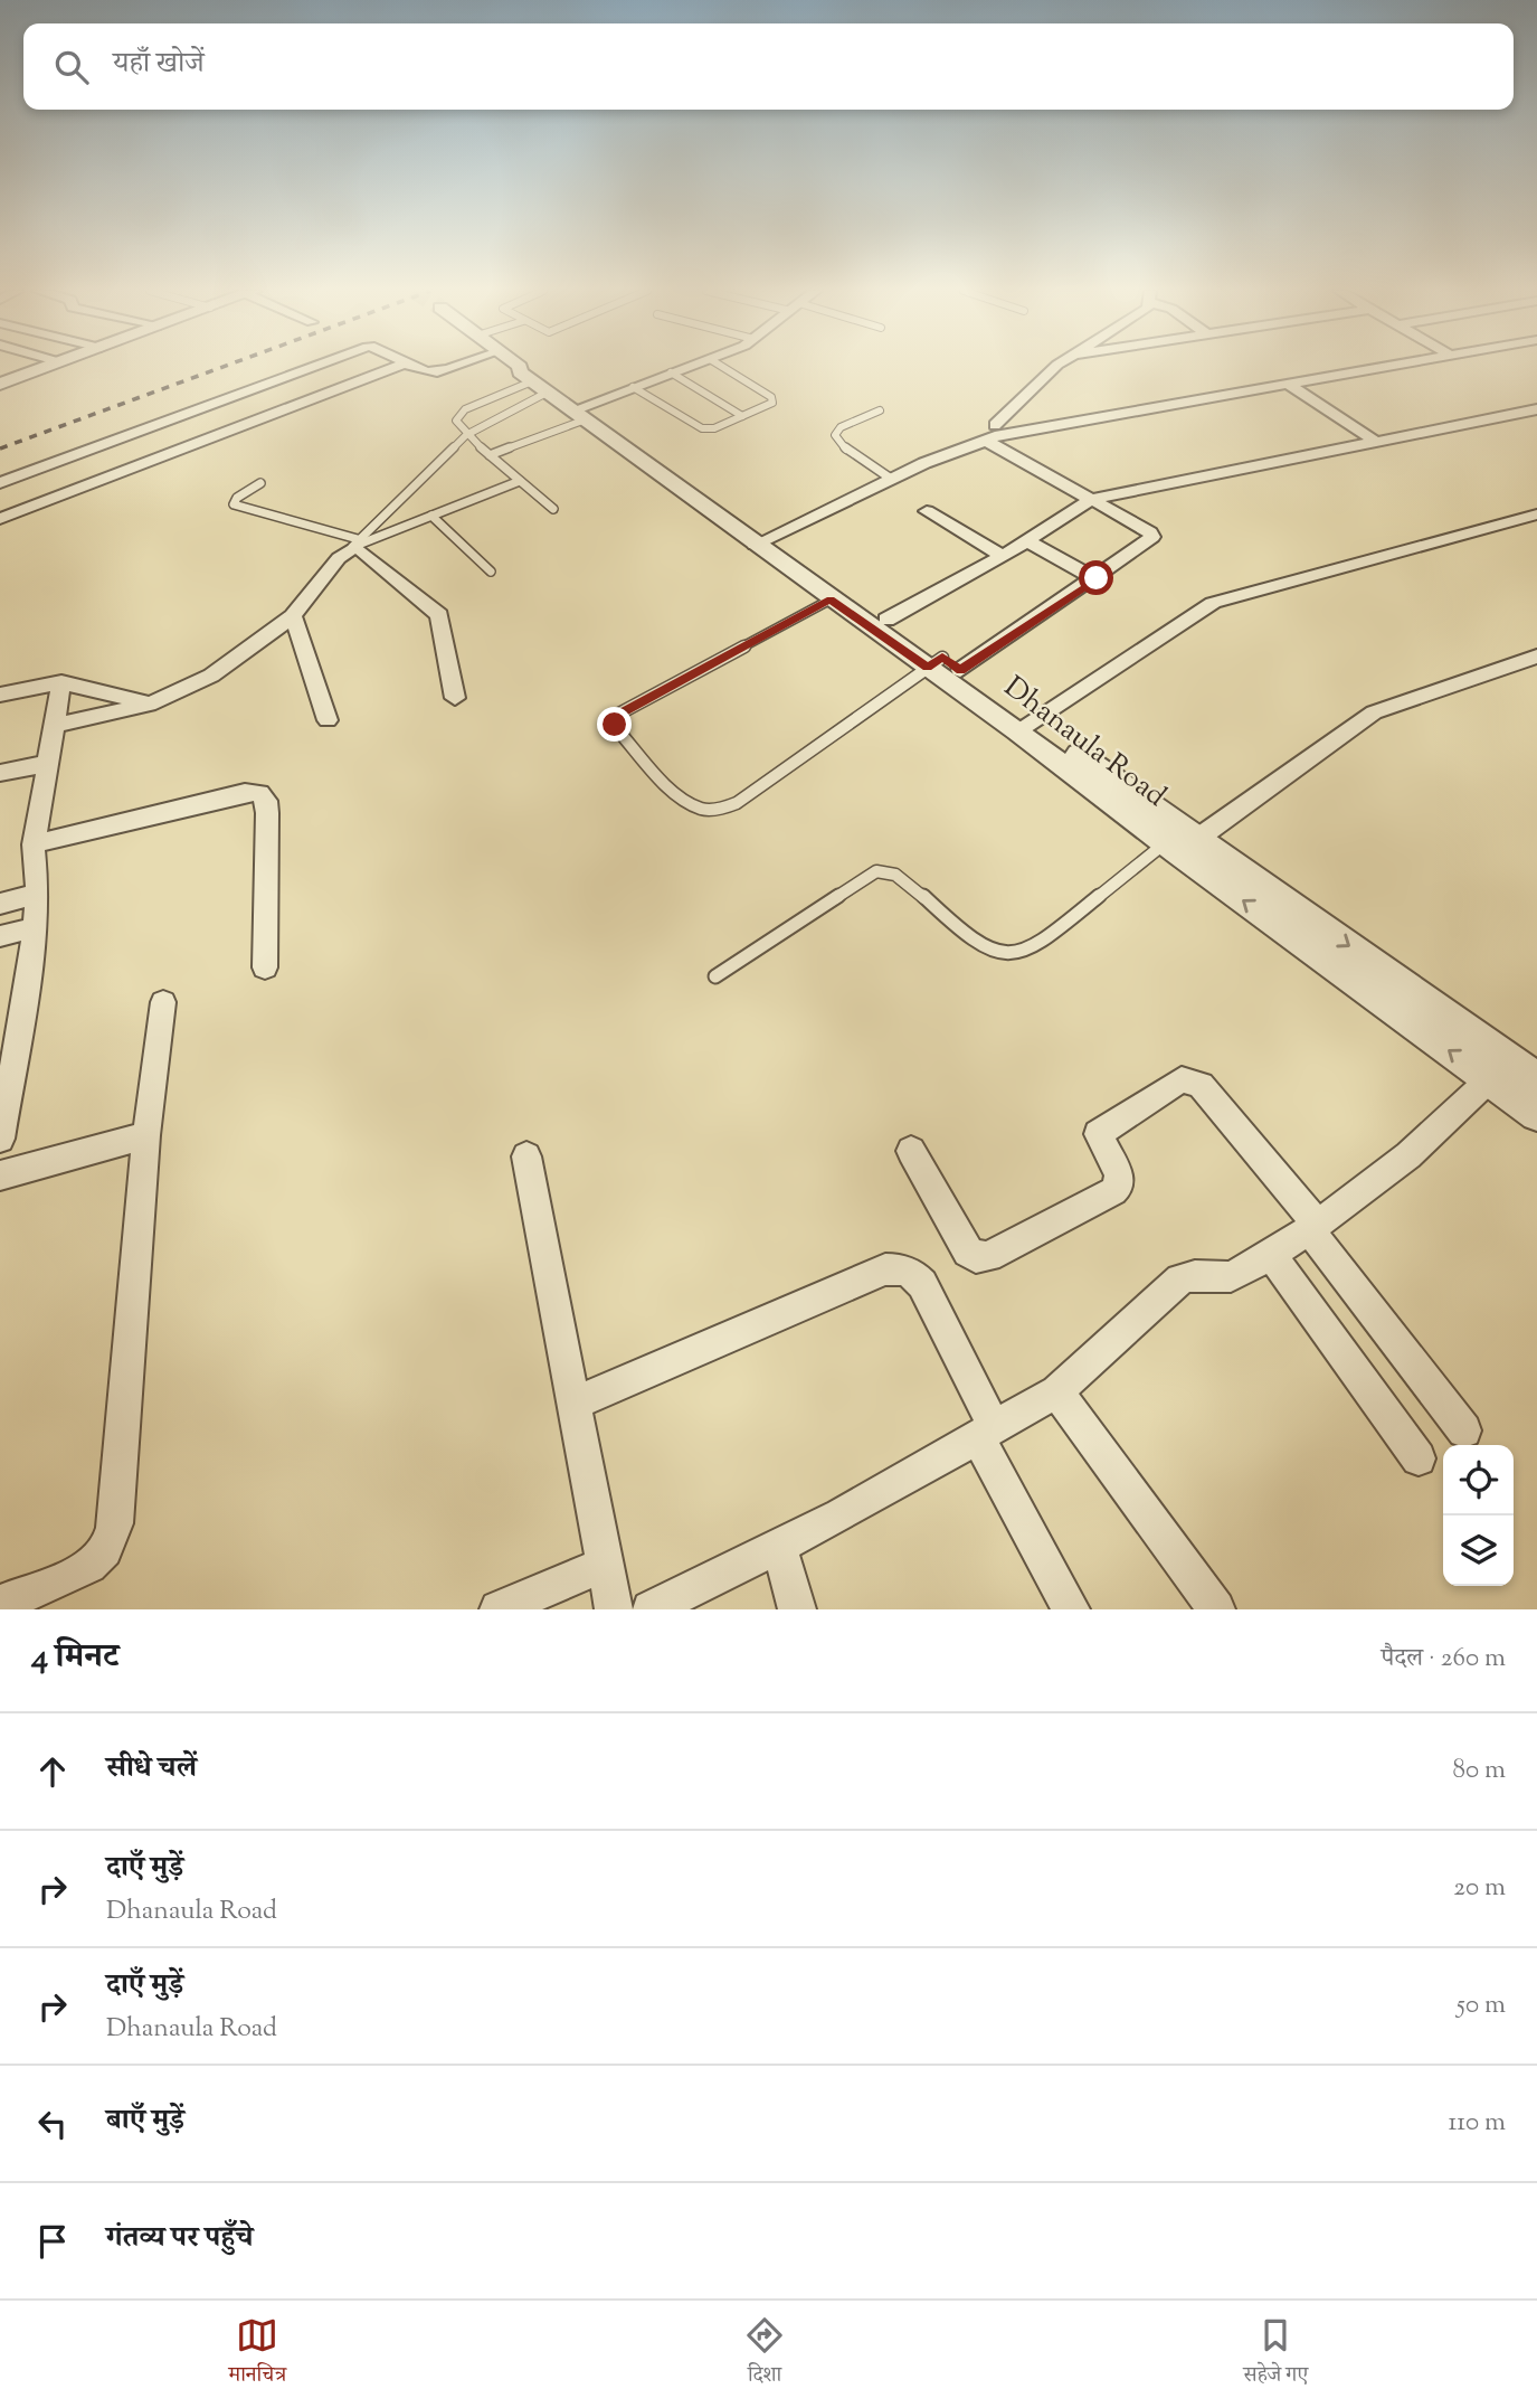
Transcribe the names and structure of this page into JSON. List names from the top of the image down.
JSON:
{
  "streets": {
    "street": ["Dhanaula Road"]
  },
  "page": {
    "search": "यहाँ खोजें",
    "heading": ["4 मिनट", "पैदल · 260 m"],
    "list": [
      ["सीधे चलें", "80 m"],
      ["दाएँ मुड़ें", "Dhanaula Road", "20 m"],
      ["दाएँ मुड़ें", "Dhanaula Road", "50 m"],
      ["बाएँ मुड़ें", "110 m"],
      "गंतव्य पर पहुँचे"
    ],
    "nav": ["मानचित्र", "दिशा", "सहेजे गए"]
  }
}
